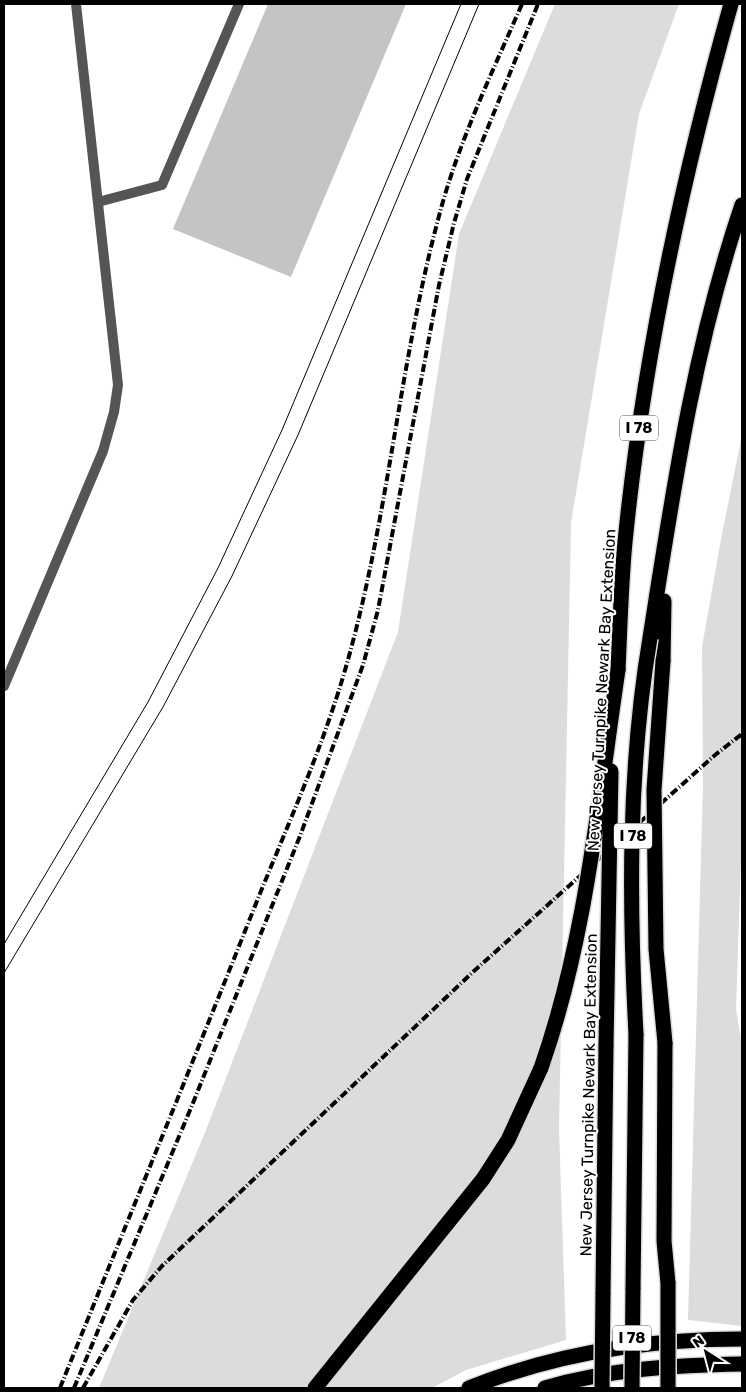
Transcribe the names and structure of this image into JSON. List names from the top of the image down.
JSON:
{
  "streets": {
    "highway": ["I 78", "New Jersey Turnpike Newark Bay Extension"]
  },
  "north": "top left"
}
